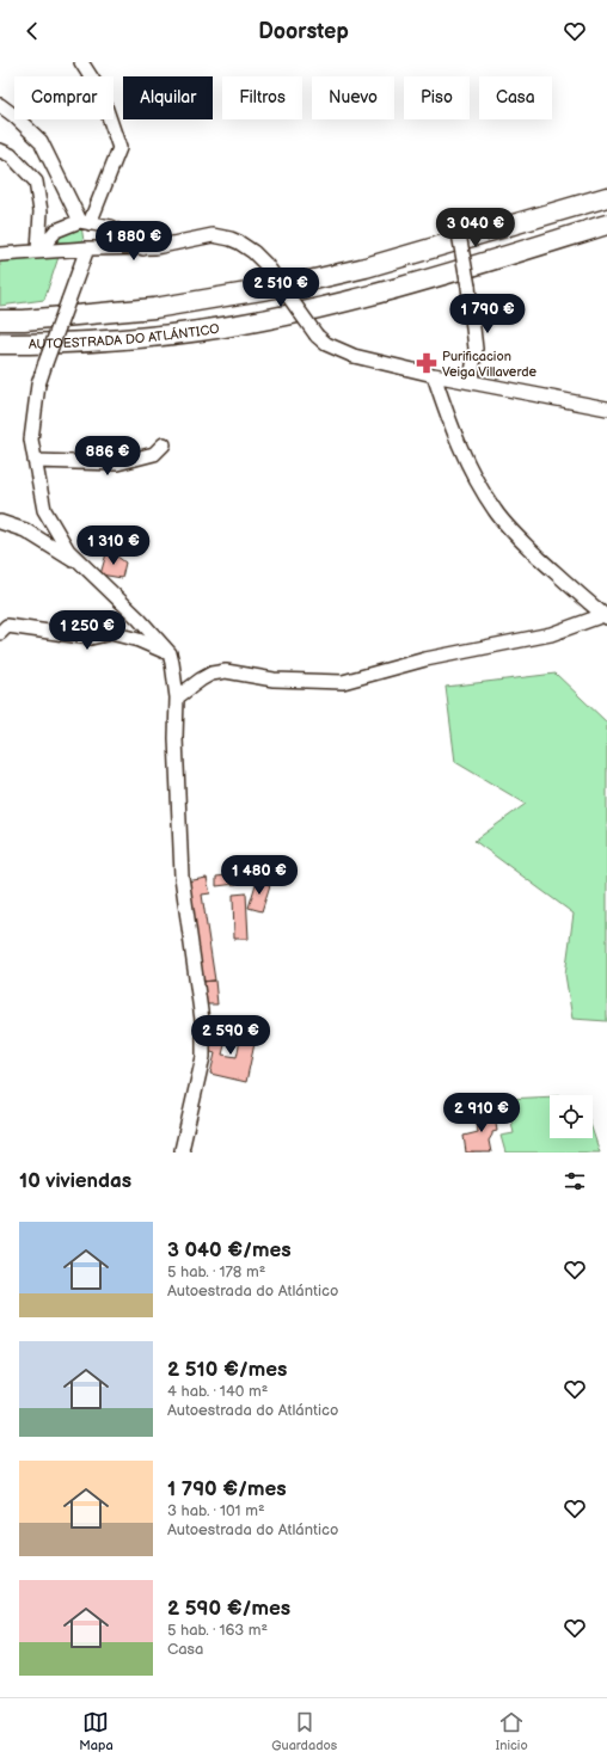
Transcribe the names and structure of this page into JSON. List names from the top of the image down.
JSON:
{
  "streets": {
    "highway": ["AUTOESTRADA DO ATLÁNTICO"]
  },
  "places": {
    "pharmacy": ["Purificacion Veiga Villaverde"]
  },
  "page": {
    "header": "Doorstep",
    "chip": [
      "Comprar",
      "Alquilar",
      "Filtros",
      "Nuevo",
      "Piso",
      "Casa"
    ],
    "price": [
      "3 040 €",
      "1 880 €",
      "2 510 €",
      "1 790 €",
      "886 €",
      "1 310 €",
      "1 250 €",
      "1 480 €",
      "2 590 €",
      "2 910 €"
    ],
    "heading": "10 viviendas",
    "list": [
      {
        "name": "3 040 €/mes",
        "note": "5 hab. · 178 m² · Autoestrada do Atlántico"
      },
      {
        "name": "2 510 €/mes",
        "note": "4 hab. · 140 m² · Autoestrada do Atlántico"
      },
      {
        "name": "1 790 €/mes",
        "note": "3 hab. · 101 m² · Autoestrada do Atlántico"
      },
      {
        "name": "2 590 €/mes",
        "note": "5 hab. · 163 m² · Casa"
      }
    ],
    "tabs": ["Mapa", "Guardados", "Inicio"]
  }
}
